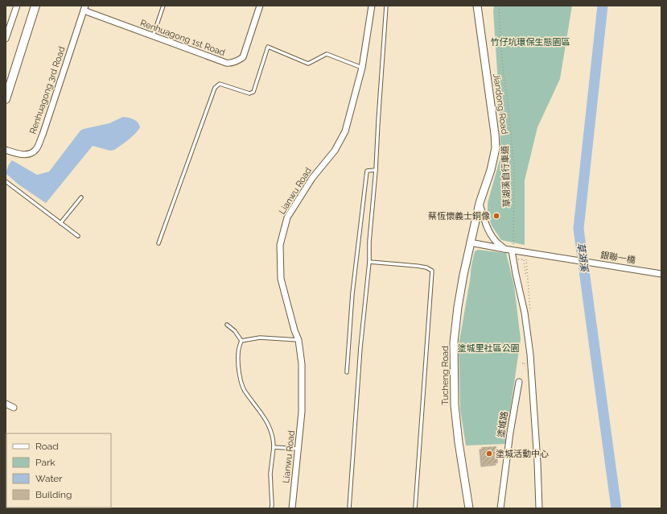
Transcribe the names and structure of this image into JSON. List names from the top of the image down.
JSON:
{
  "streets": {
    "street": [
      "Renhuagong 1st Road",
      "Renhuagong 3rd Road",
      "Jiandong Road",
      "Lianwu Road",
      "銀聯一橋",
      "Tucheng Road",
      "塗城路"
    ],
    "path": ["草湖溪自行車道"]
  },
  "crossings": [
    ["Renhuagong 1st Road", "Renhuagong 3rd Road"],
    ["Jiandong Road", "Tucheng Road"],
    ["草湖溪自行車道", "銀聯一橋"]
  ],
  "water": ["草湖溪"],
  "parks": ["竹仔坑環保生態園區", "塗城里社區公園"],
  "places": ["蔡恆懷義士銅像", "塗城活動中心"],
  "legend": [
    "Road",
    "Park",
    "Water",
    "Building"
  ]
}
